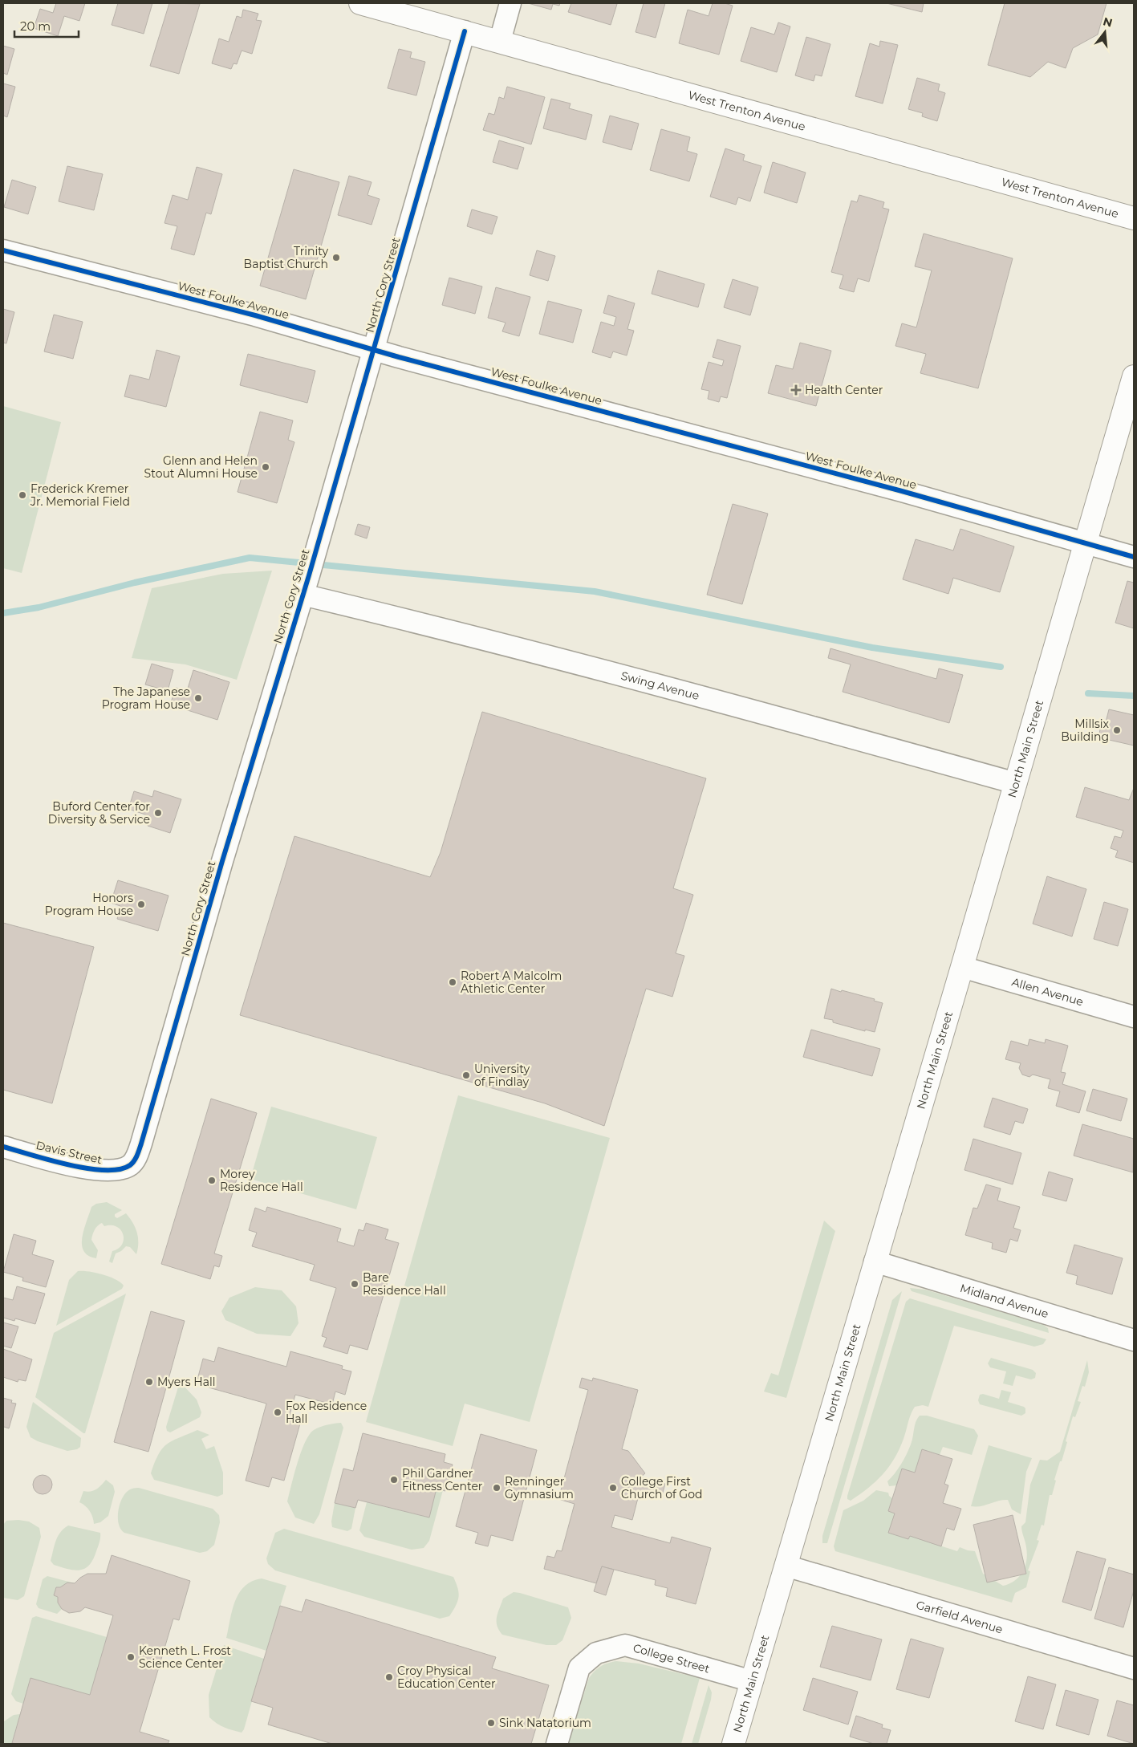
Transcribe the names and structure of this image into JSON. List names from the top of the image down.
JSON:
{
  "streets": {
    "main road": ["West Trenton Avenue", "North Main Street"],
    "street": [
      "North Cory Street",
      "West Foulke Avenue",
      "Swing Avenue",
      "Allen Avenue",
      "Davis Street",
      "Midland Avenue",
      "Garfield Avenue",
      "College Street"
    ]
  },
  "crossings": [
    ["West Trenton Avenue", "North Cory Street"],
    ["North Cory Street", "West Foulke Avenue"],
    ["North Cory Street", "Swing Avenue"],
    ["North Cory Street", "Davis Street"],
    ["West Foulke Avenue", "North Main Street"],
    ["Swing Avenue", "North Main Street"],
    ["North Main Street", "Allen Avenue"],
    ["North Main Street", "Midland Avenue"],
    ["North Main Street", "Garfield Avenue"],
    ["North Main Street", "College Street"]
  ],
  "places": {
    "other": [
      "Trinity Baptist Church",
      "Glenn and Helen Stout Alumni House",
      "Frederick Kremer Jr. Memorial Field",
      "The Japanese Program House",
      "Millsix Building",
      "Buford Center for Diversity & Service",
      "Honors Program House",
      "Robert A Malcolm Athletic Center",
      "University of Findlay",
      "Morey Residence Hall",
      "Bare Residence Hall",
      "Myers Hall",
      "Fox Residence Hall",
      "Phil Gardner Fitness Center",
      "Renninger Gymnasium",
      "College First Church of God",
      "Kenneth L. Frost Science Center",
      "Croy Physical Education Center",
      "Sink Natatorium"
    ],
    "health": ["Health Center"]
  },
  "scale_bar": "20 m",
  "north": "top"
}
